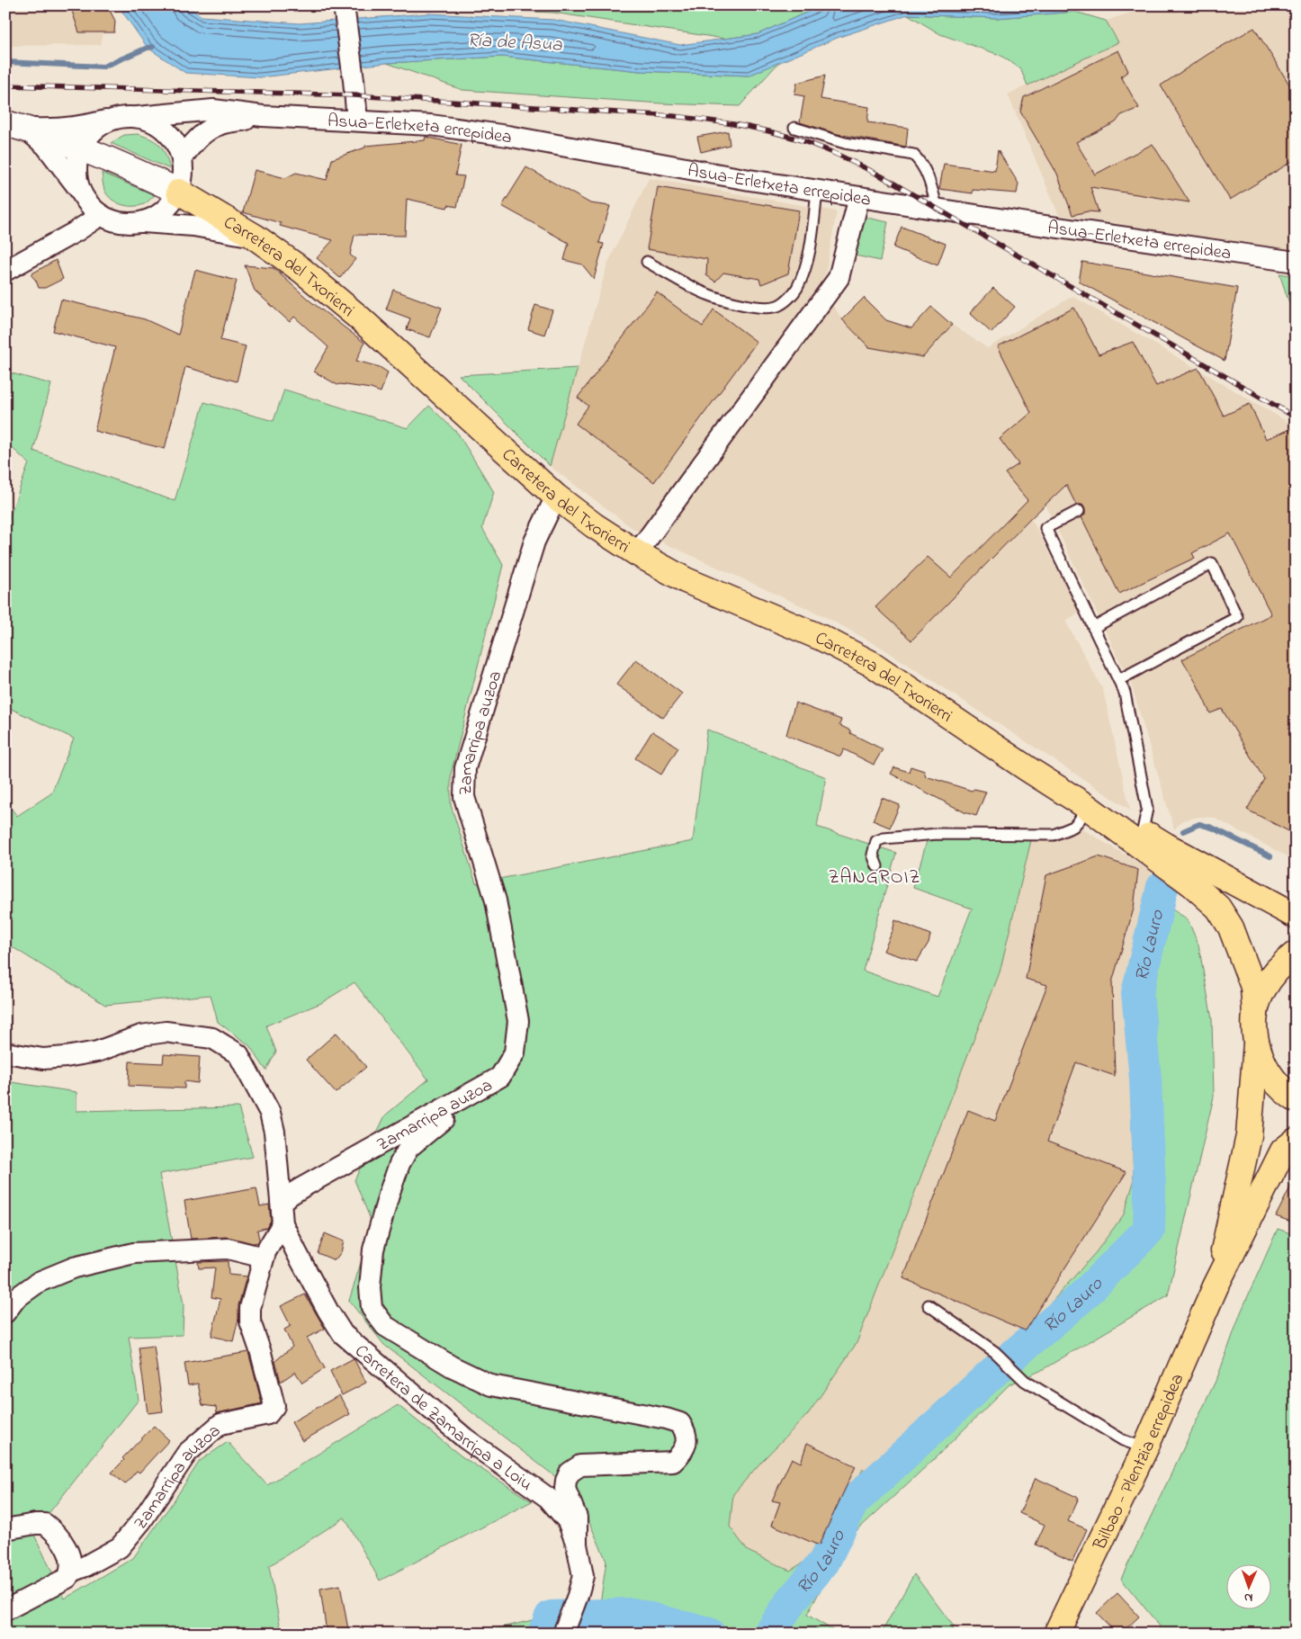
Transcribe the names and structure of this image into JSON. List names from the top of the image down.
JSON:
{
  "streets": {
    "main road": ["Carretera del Txorierri", "Bilbao - Plentzia errepidea"],
    "street": ["Asua-Erletxeta errepidea", "Zamarripa auzoa", "Carretera de Zamarripa a Loiu"]
  },
  "crossings": [
    ["Carretera del Txorierri", "Zamarripa auzoa"],
    ["Zamarripa auzoa", "Carretera de Zamarripa a Loiu"]
  ],
  "districts": ["ZANGROIZ"],
  "water": ["Ría de Asua", "Río Lauro"],
  "north": "bottom"
}
